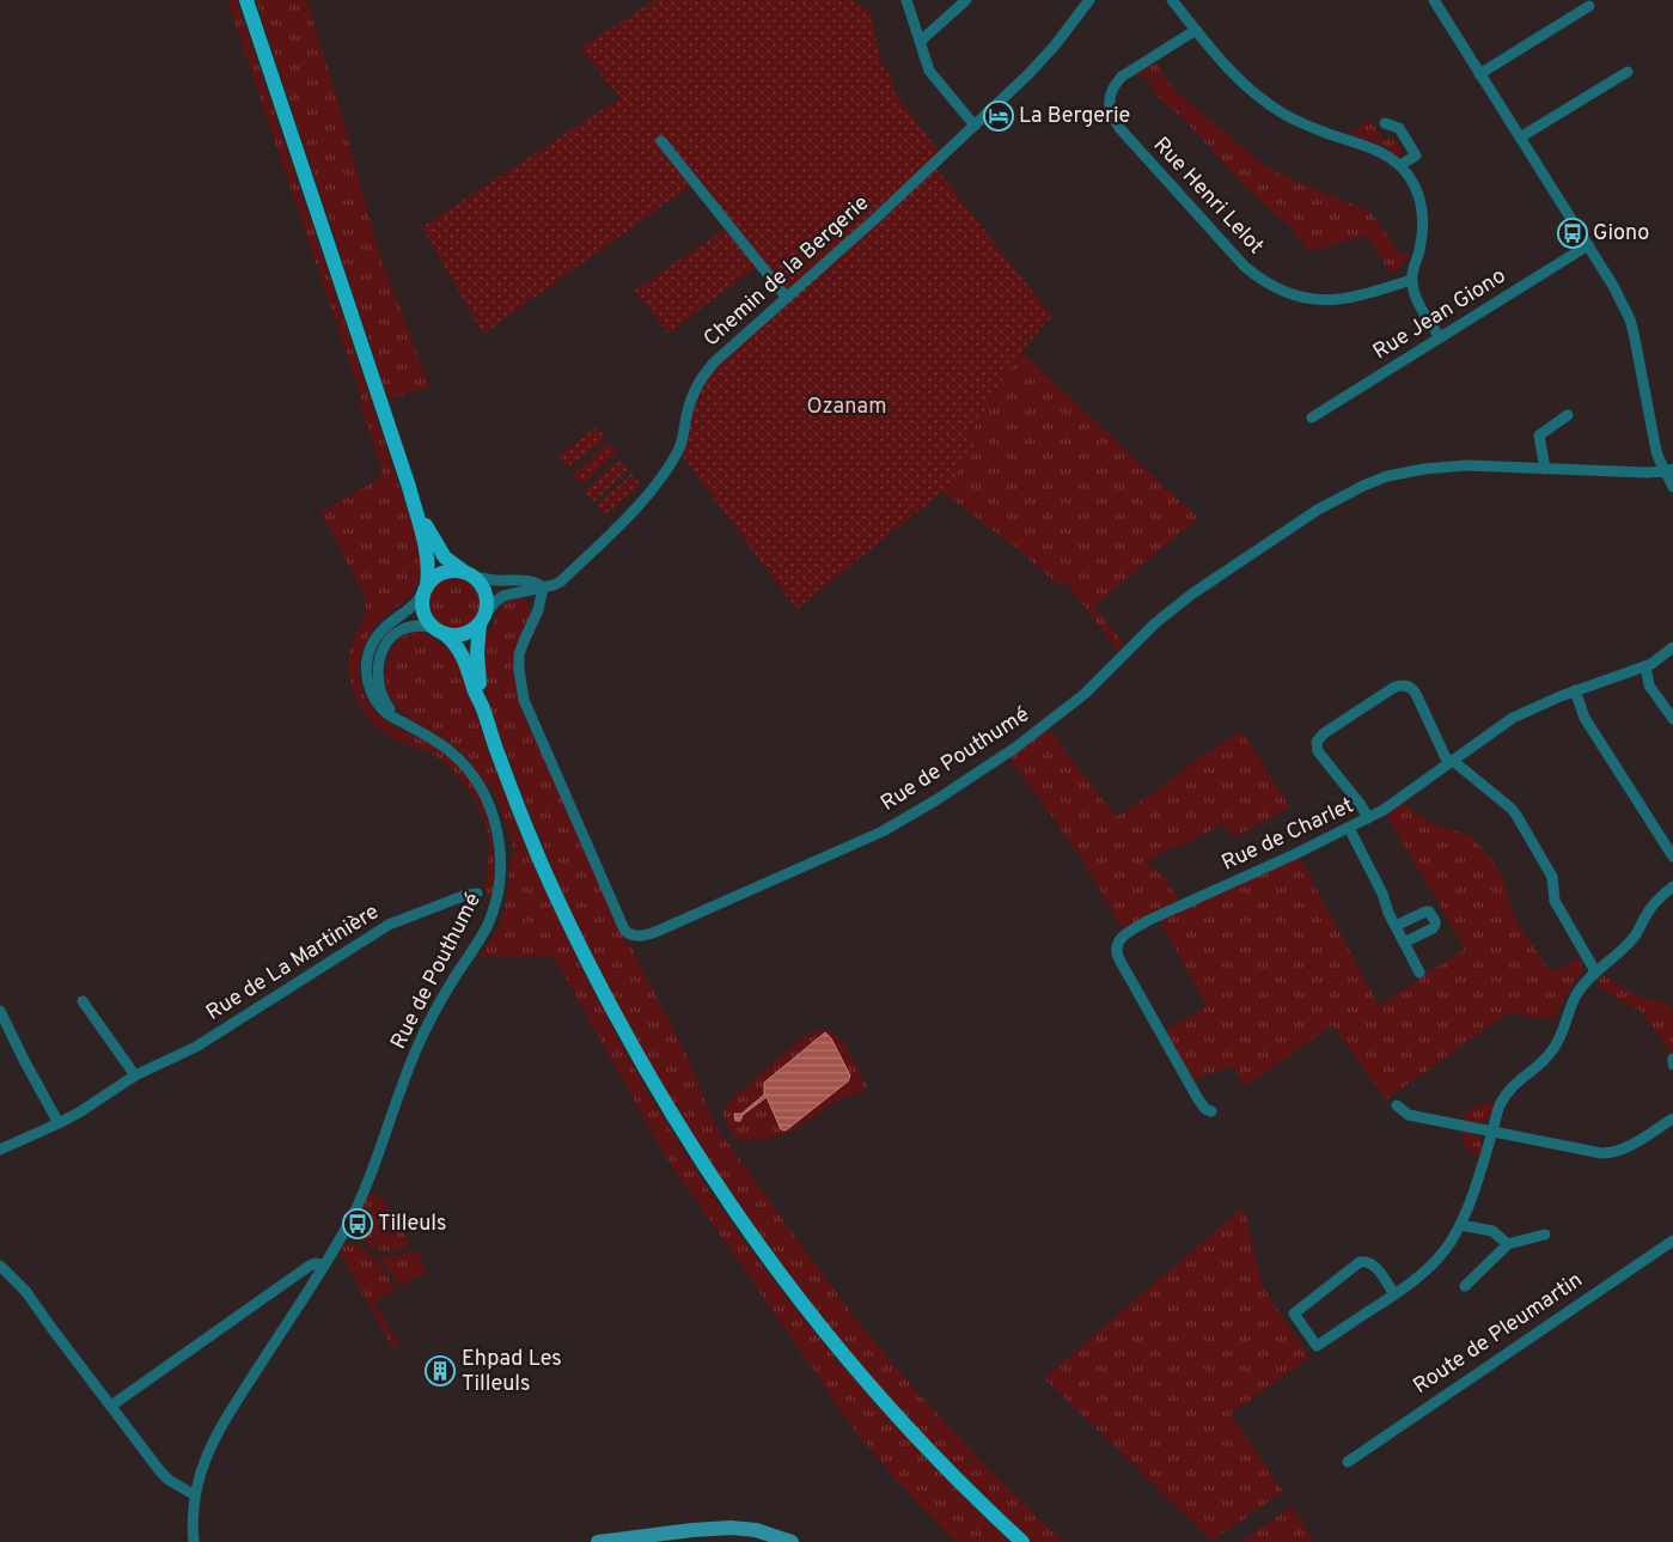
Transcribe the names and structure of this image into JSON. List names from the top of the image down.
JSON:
{
  "streets": {
    "street": [
      "Rue Henri Lelot",
      "Chemin de la Bergerie",
      "Rue Jean Giono",
      "Rue de Pouthumé",
      "Rue de Charlet",
      "Rue de La Martinière",
      "Route de Pleumartin"
    ]
  },
  "crossings": [
    ["Chemin de la Bergerie", "Rue de Pouthumé"]
  ],
  "parks": ["Ozanam"],
  "places": {
    "hotel": ["La Bergerie"],
    "bus stop": ["Giono", "Tilleuls"],
    "building": ["Ehpad Les Tilleuls"]
  }
}
